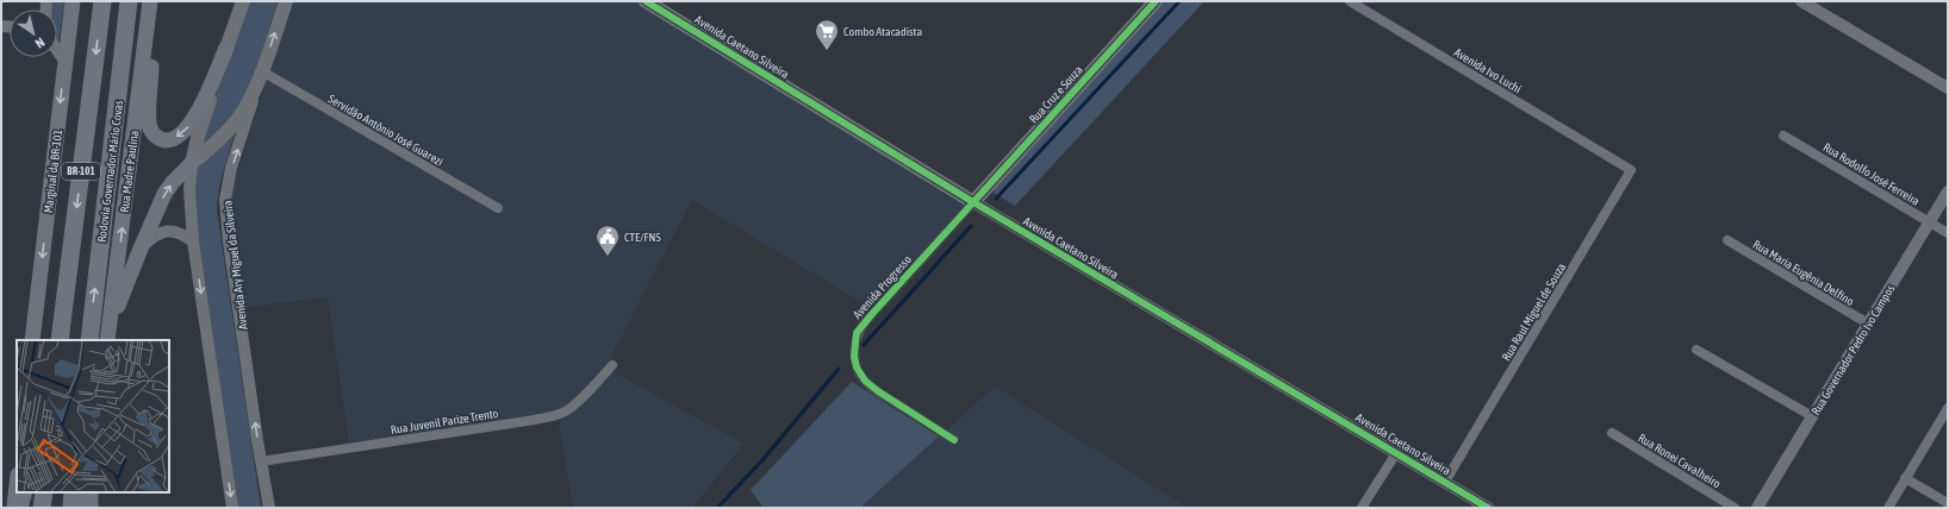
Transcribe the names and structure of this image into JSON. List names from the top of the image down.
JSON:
{
  "streets": {
    "highway": ["BR-101", "Rodovia Governador Mário Covas"],
    "main road": [
      "Avenida Caetano Silveira",
      "Rua Cruz e Souza",
      "Marginal da BR-101",
      "Rua Madre Paulina",
      "Avenida Ary Miguel da Silveira"
    ],
    "street": [
      "Avenida Ivo Luchi",
      "Servidão Antônio José Guarezi",
      "Rua Rodolfo José Ferreira",
      "Rua Maria Eugênia Delfino",
      "Avenida Progresso",
      "Rua Raul Miguel de Souza",
      "Rua Governador Pedro Ivo Campos",
      "Rua Juvenil Parize Trento",
      "Rua Ronei Cavalheiro"
    ]
  },
  "crossings": [
    ["Avenida Caetano Silveira", "Rua Cruz e Souza"],
    ["Avenida Caetano Silveira", "Avenida Progresso"],
    ["Avenida Caetano Silveira", "Rua Raul Miguel de Souza"],
    ["Avenida Ivo Luchi", "Rua Raul Miguel de Souza"],
    ["Rua Cruz e Souza", "Avenida Progresso"],
    ["Servidão Antônio José Guarezi", "Avenida Ary Miguel da Silveira"],
    ["Rua Rodolfo José Ferreira", "Rua Governador Pedro Ivo Campos"],
    ["Avenida Ary Miguel da Silveira", "Rua Juvenil Parize Trento"],
    ["Rua Maria Eugênia Delfino", "Rua Governador Pedro Ivo Campos"]
  ],
  "places": {
    "supermarket": ["Combo Atacadista"],
    "public building": ["CTE/FNS"]
  },
  "north": "bottom right"
}
